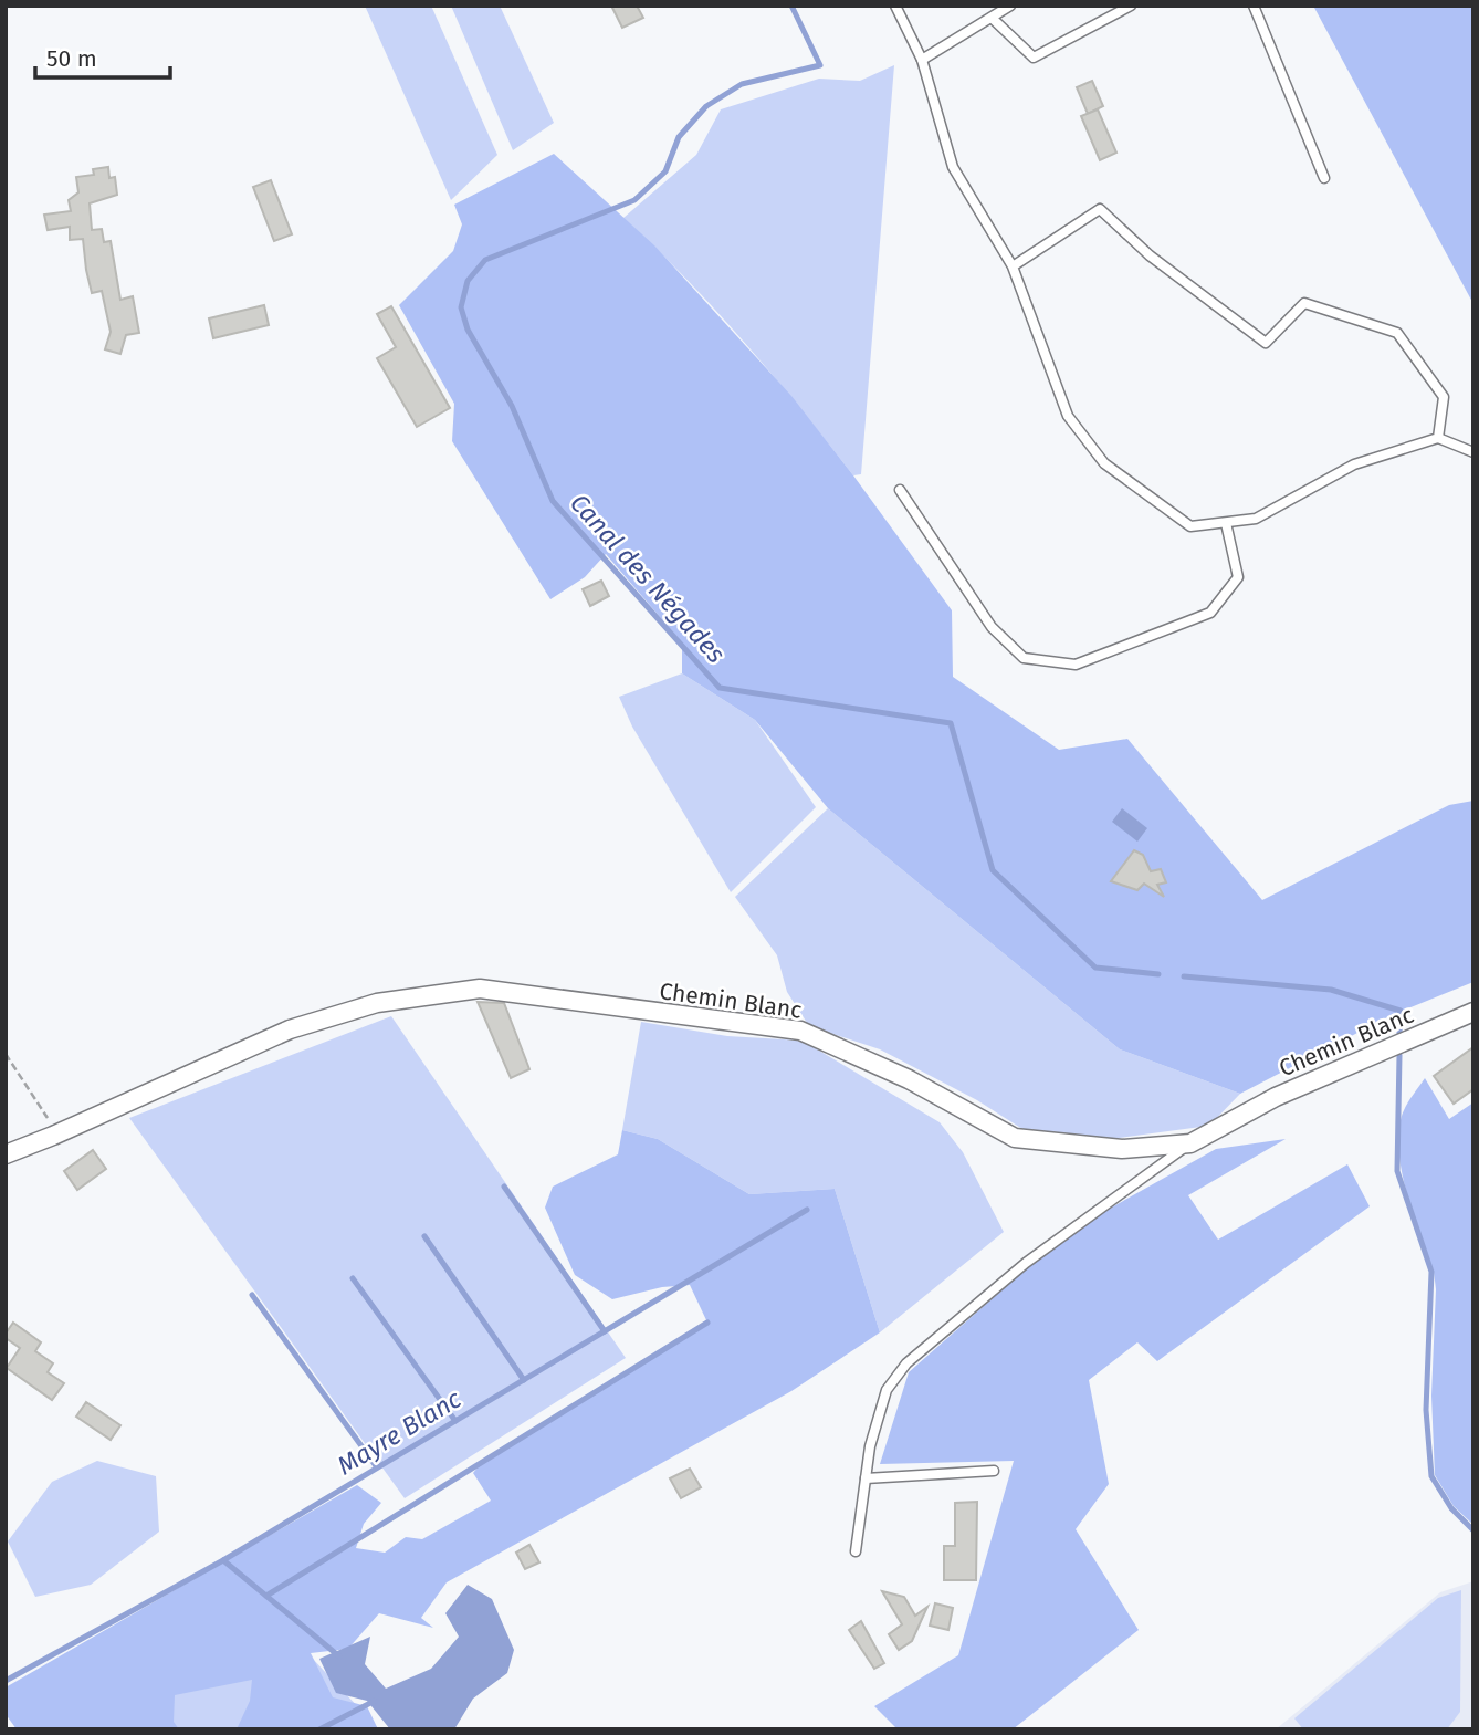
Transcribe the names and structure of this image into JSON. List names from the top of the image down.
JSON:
{
  "streets": {
    "street": ["Chemin Blanc"]
  },
  "water": ["Canal des Négades", "Mayre Blanc"],
  "scale_bar": "50 m"
}
